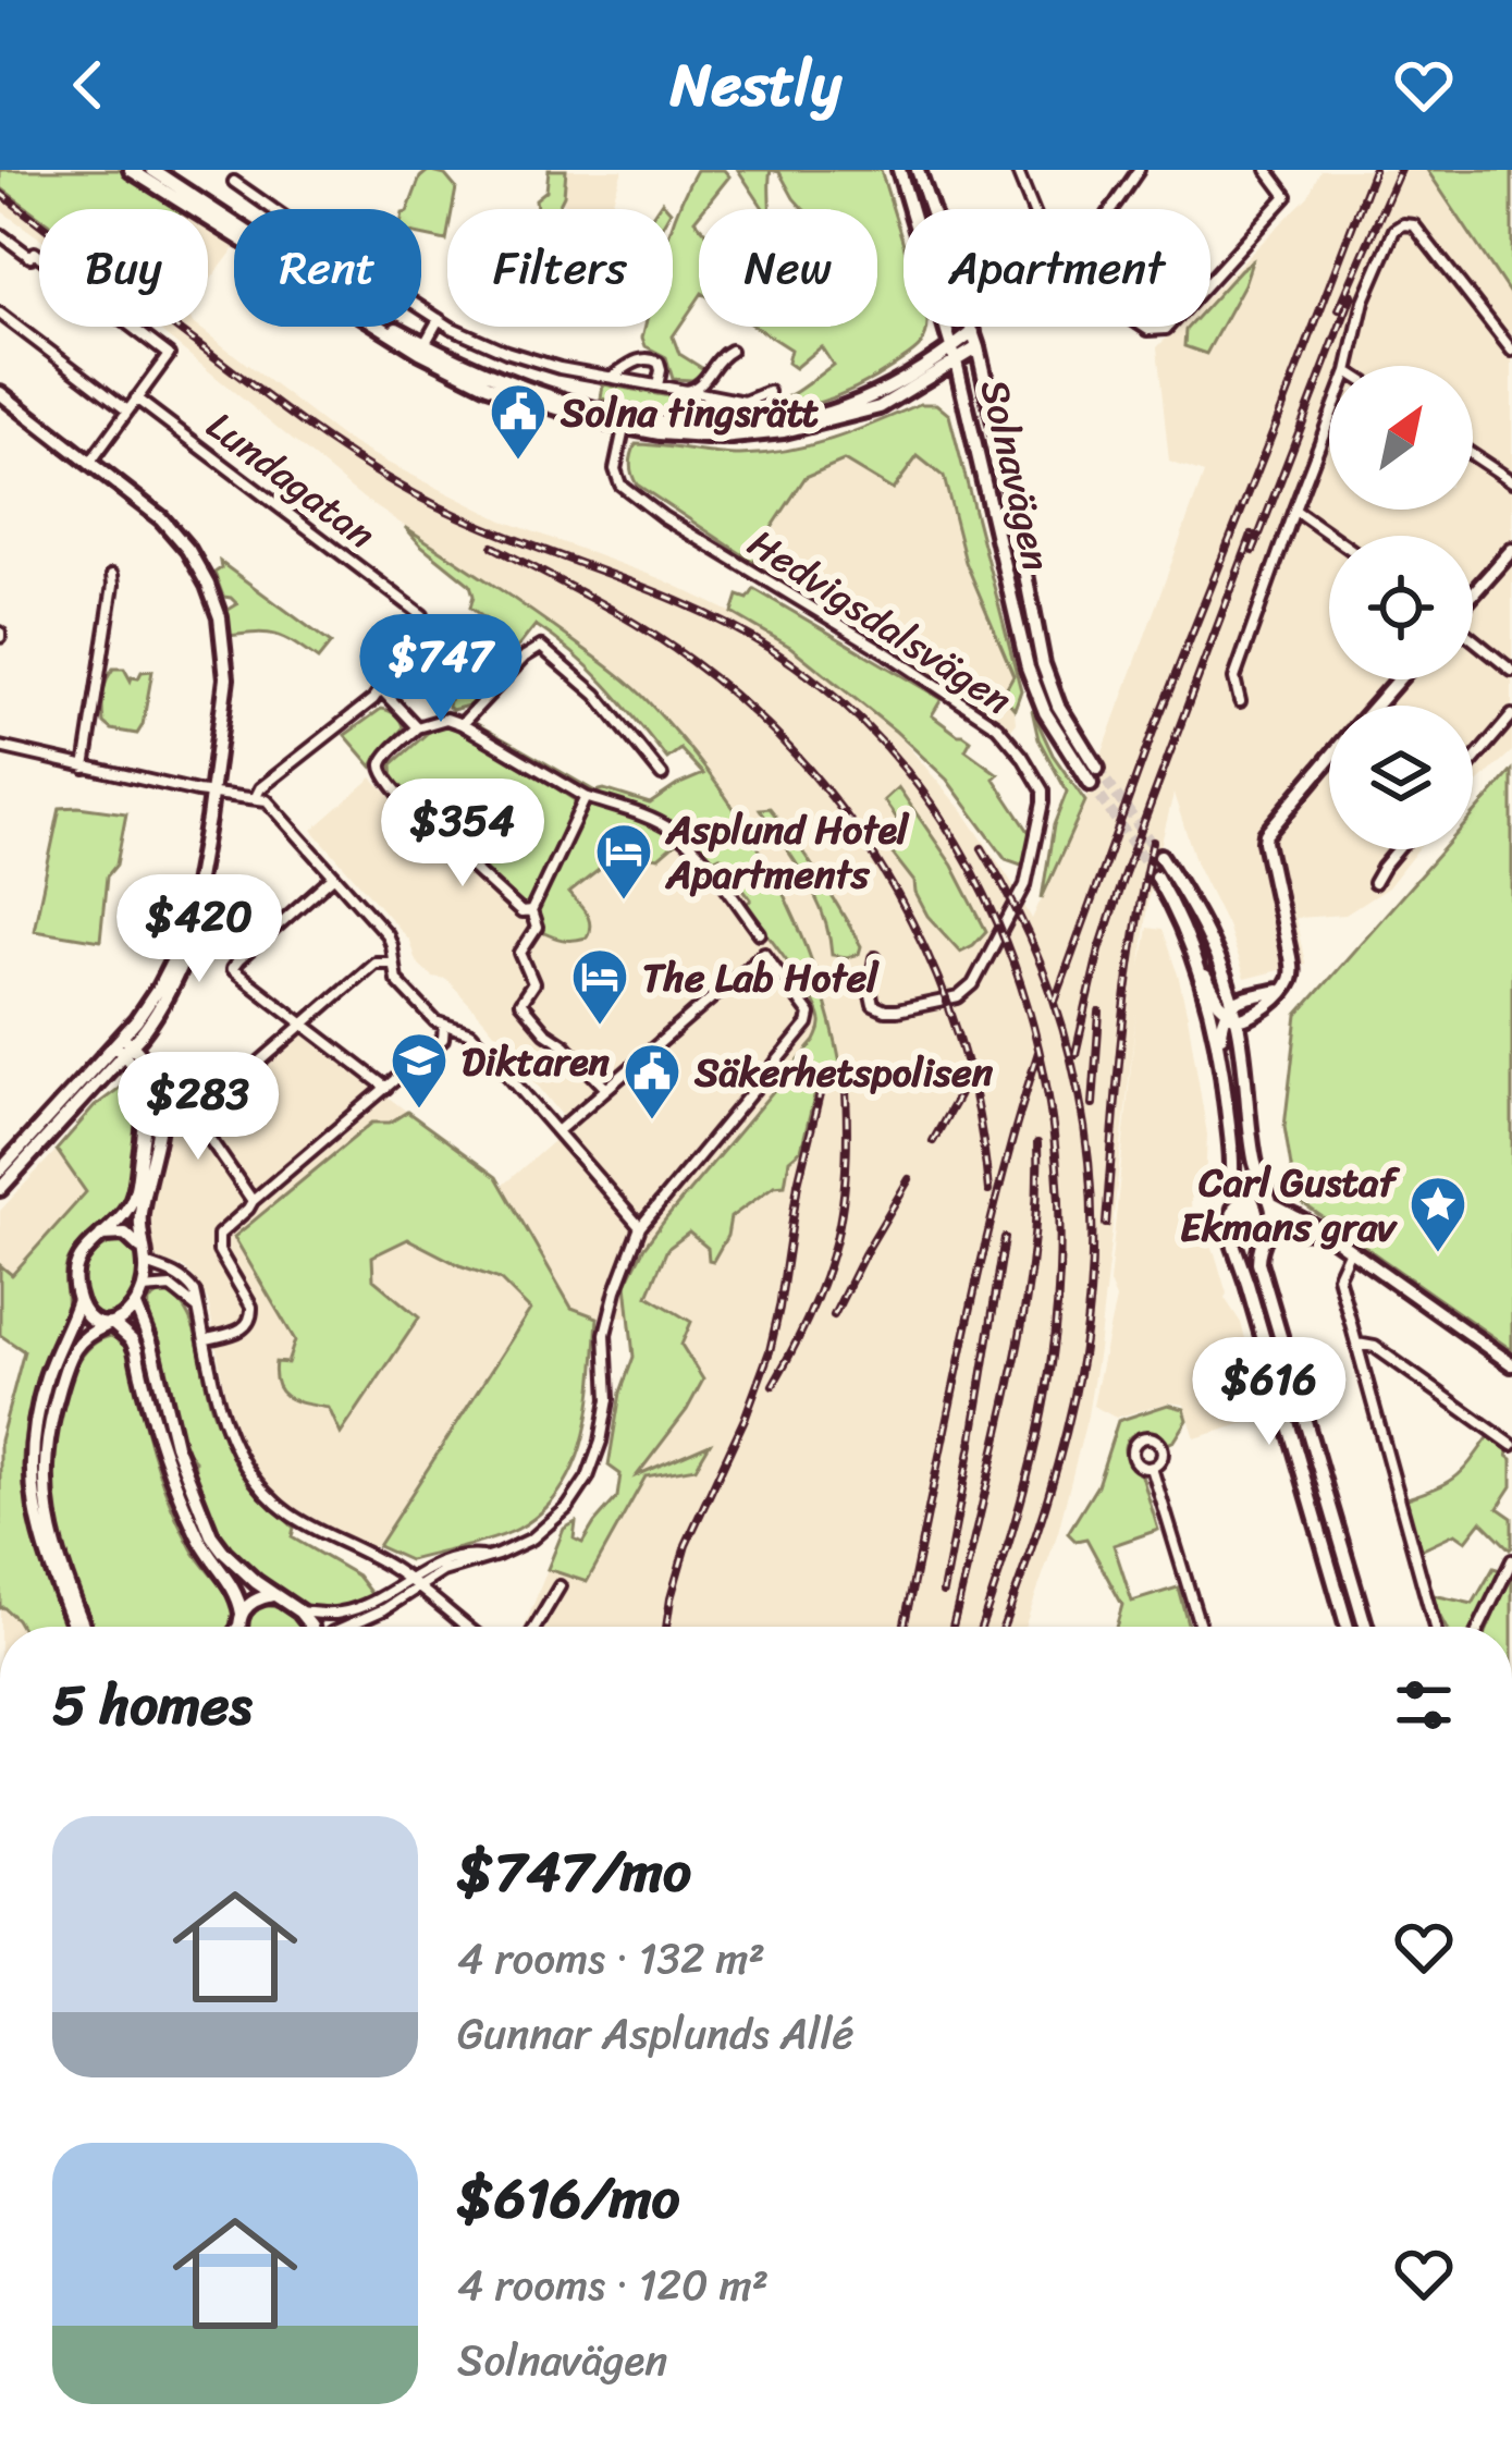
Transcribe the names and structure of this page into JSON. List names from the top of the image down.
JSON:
{
  "streets": {
    "main road": ["Solnavägen"],
    "street": ["Lundagatan", "Hedvigsdalsvägen"]
  },
  "places": {
    "public building": ["Solna tingsrätt", "Säkerhetspolisen"],
    "hotel": ["Asplund Hotel Apartments", "The Lab Hotel"],
    "school or university": ["Diktaren"],
    "place": ["Carl Gustaf Ekmans grav"]
  },
  "north": "top right",
  "page": {
    "header": "Nestly",
    "chip": [
      "Buy",
      "Rent",
      "Filters",
      "New",
      "Apartment"
    ],
    "price": [
      "$747",
      "$354",
      "$420",
      "$283",
      "$616"
    ],
    "heading": "5 homes",
    "list": [
      {
        "name": "$747/mo",
        "note": "4 rooms · 132 m² · Gunnar Asplunds Allé"
      },
      {
        "name": "$616/mo",
        "note": "4 rooms · 120 m² · Solnavägen"
      }
    ]
  }
}
